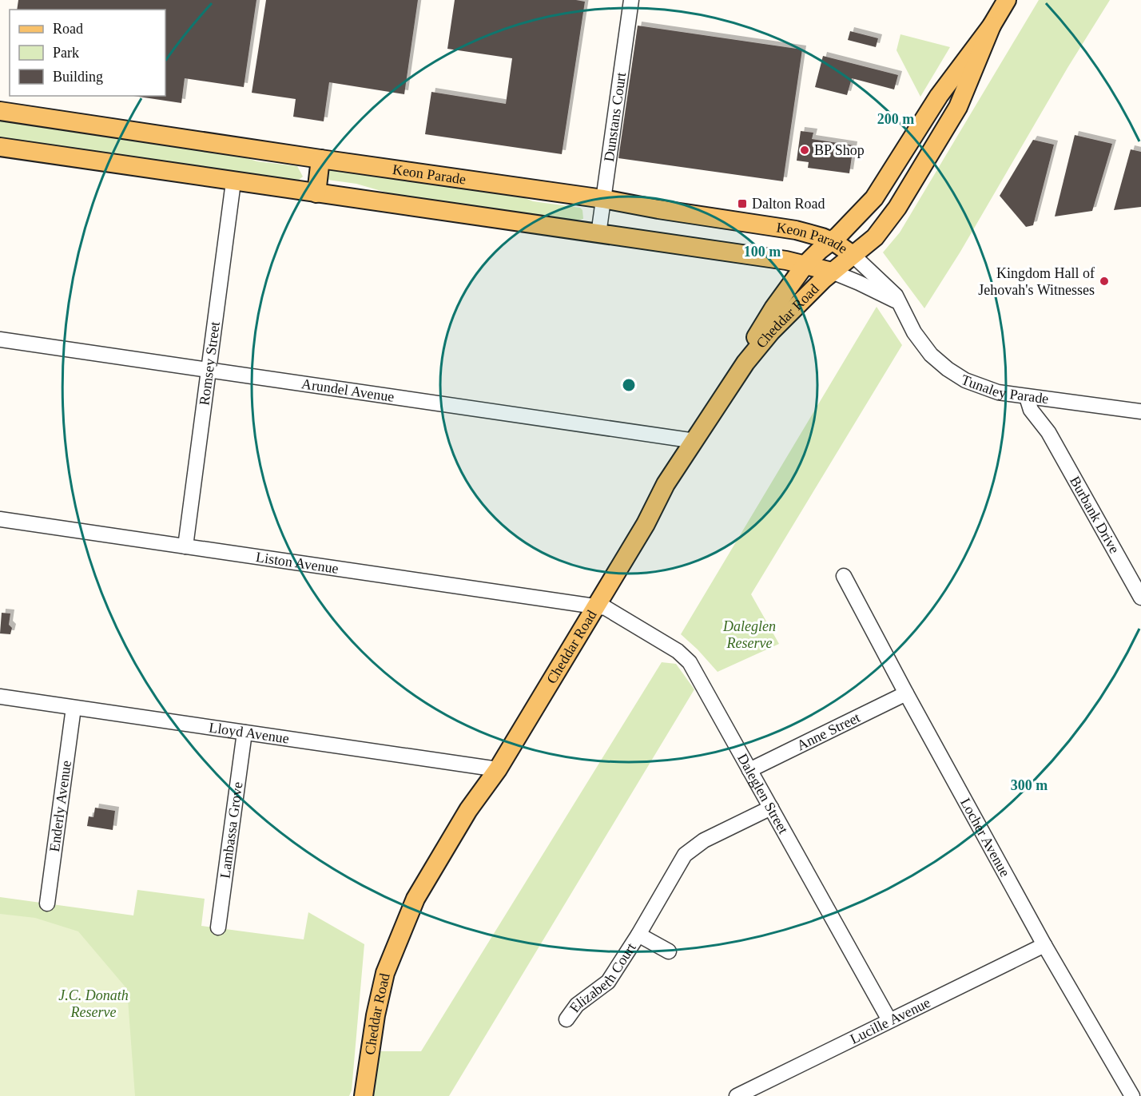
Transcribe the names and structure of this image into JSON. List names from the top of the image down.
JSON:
{
  "streets": {
    "main road": ["Keon Parade", "Cheddar Road"],
    "street": [
      "Dunstans Court",
      "Romsey Street",
      "Tunaley Parade",
      "Arundel Avenue",
      "Burbank Drive",
      "Liston Avenue",
      "Anne Street",
      "Lloyd Avenue",
      "Daleglen Street",
      "Enderly Avenue",
      "Lambassa Grove",
      "Locher Avenue",
      "Elizabeth Court",
      "Lucille Avenue"
    ]
  },
  "crossings": [
    ["Dunstans Court", "Keon Parade"],
    ["Keon Parade", "Cheddar Road"],
    ["Keon Parade", "Romsey Street"],
    ["Keon Parade", "Tunaley Parade"],
    ["Cheddar Road", "Tunaley Parade"],
    ["Cheddar Road", "Arundel Avenue"],
    ["Cheddar Road", "Liston Avenue"],
    ["Cheddar Road", "Lloyd Avenue"],
    ["Cheddar Road", "Daleglen Street"],
    ["Romsey Street", "Arundel Avenue"],
    ["Romsey Street", "Liston Avenue"],
    ["Tunaley Parade", "Burbank Drive"],
    ["Liston Avenue", "Daleglen Street"],
    ["Anne Street", "Daleglen Street"],
    ["Anne Street", "Locher Avenue"],
    ["Lloyd Avenue", "Enderly Avenue"],
    ["Lloyd Avenue", "Lambassa Grove"],
    ["Daleglen Street", "Elizabeth Court"],
    ["Daleglen Street", "Lucille Avenue"],
    ["Locher Avenue", "Lucille Avenue"]
  ],
  "parks": ["Daleglen Reserve", "J.C. Donath Reserve"],
  "places": {
    "other": ["BP Shop", "Kingdom Hall of Jehovah's Witnesses"],
    "transit": ["Dalton Road"]
  },
  "legend": ["Road", "Park", "Building"],
  "rings": ["200 m", "100 m", "300 m"]
}
